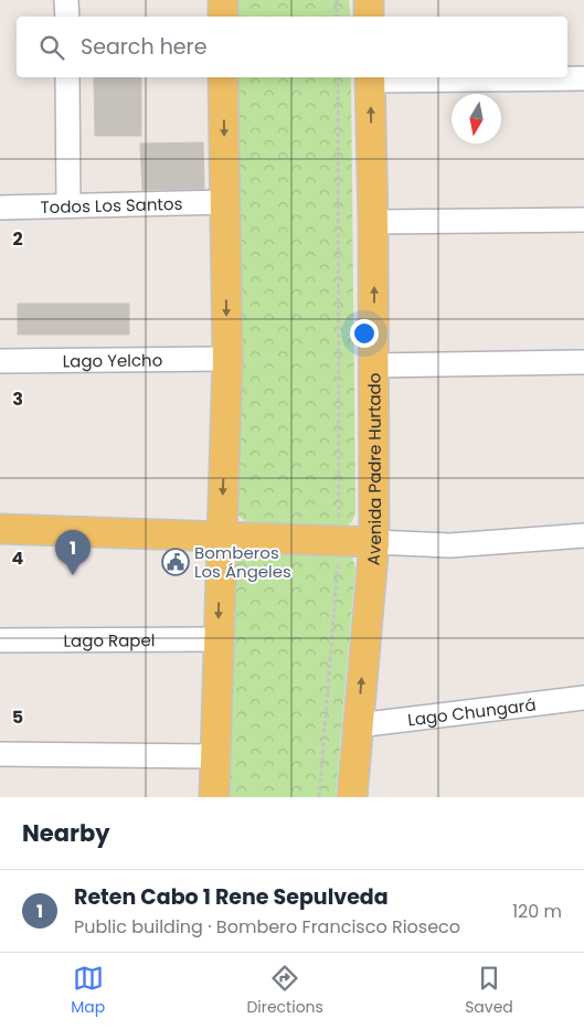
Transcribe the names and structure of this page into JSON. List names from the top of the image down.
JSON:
{
  "streets": {
    "main road": ["Avenida Padre Hurtado"],
    "street": [
      "Todos Los Santos",
      "Lago Yelcho",
      "Lago Rapel",
      "Lago Chungará"
    ]
  },
  "crossings": [
    ["Avenida Padre Hurtado", "Lago Chungará"]
  ],
  "places": {
    "public building": ["Bomberos Los Ángeles"]
  },
  "north": "bottom",
  "page": {
    "search": "Search here",
    "pins": "1",
    "heading": "Nearby",
    "list": [
      {
        "mark": "1",
        "name": "Reten Cabo 1 Rene Sepulveda",
        "note": "Public building · Bombero Francisco Rioseco",
        "value": "120 m"
      }
    ],
    "nav": ["Map", "Directions", "Saved"]
  },
  "grid": {
    "rows": [
      "2",
      "3",
      "4",
      "5"
    ]
  }
}
